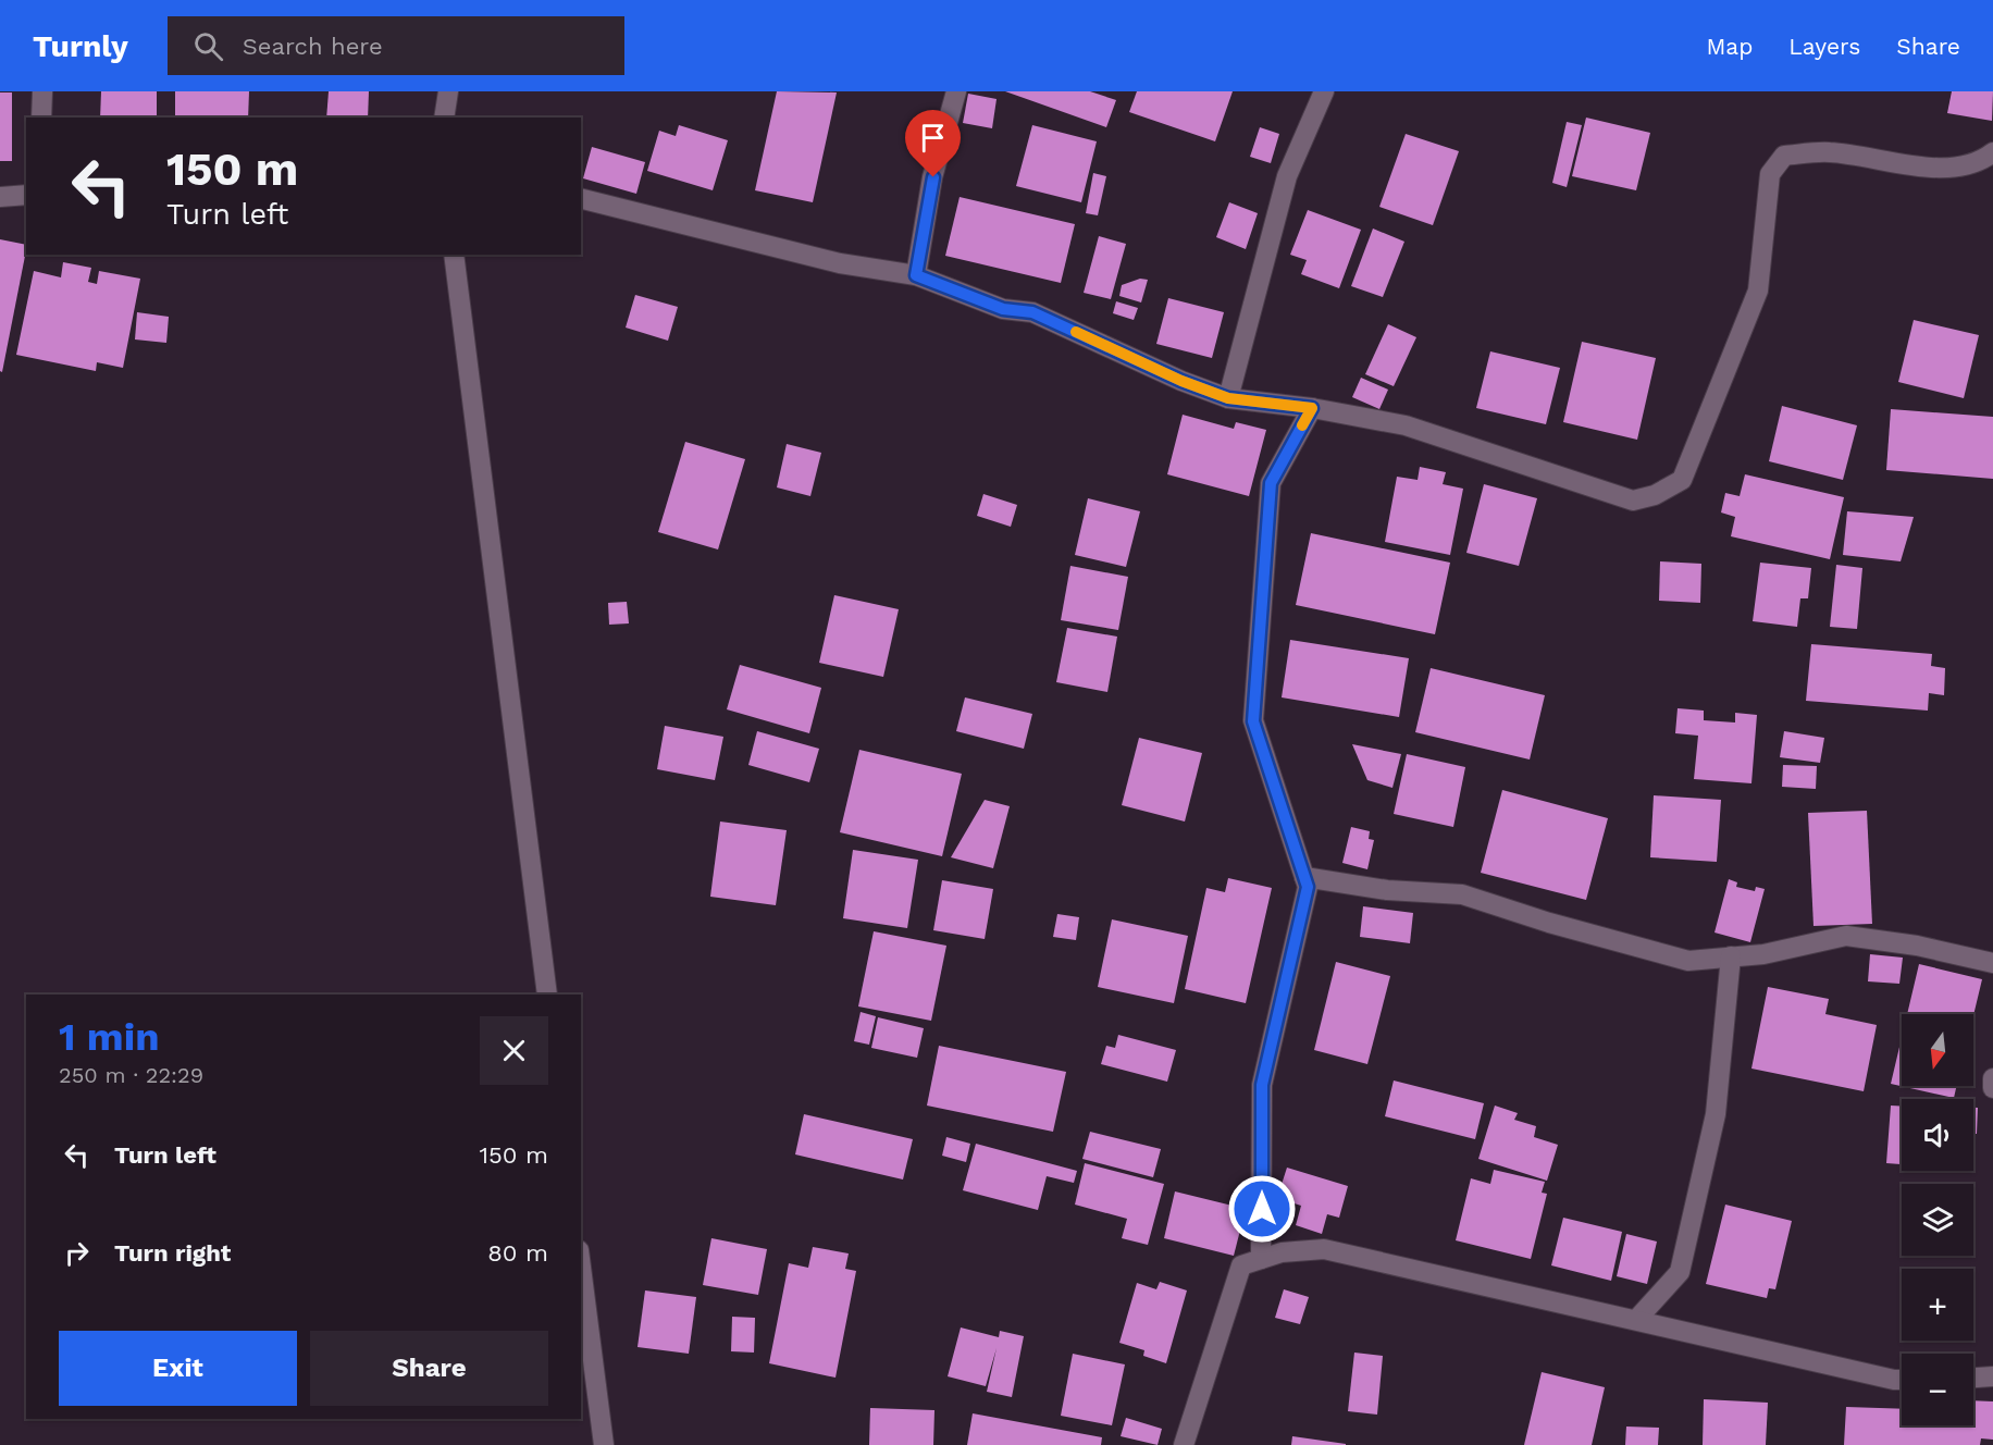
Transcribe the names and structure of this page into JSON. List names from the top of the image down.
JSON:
{
  "north": "bottom",
  "page": {
    "header": "Turnly",
    "search": "Search here",
    "nav": ["Map", "Layers", "Share"],
    "turn": ["150 m", "Turn left"],
    "heading": ["1 min", "250 m · 22:29"],
    "map_buttons": ["+", "−"],
    "list": [
      {
        "name": "Turn left",
        "value": "150 m"
      },
      {
        "name": "Turn right",
        "value": "80 m"
      }
    ],
    "buttons": ["Exit", "Share"]
  }
}
